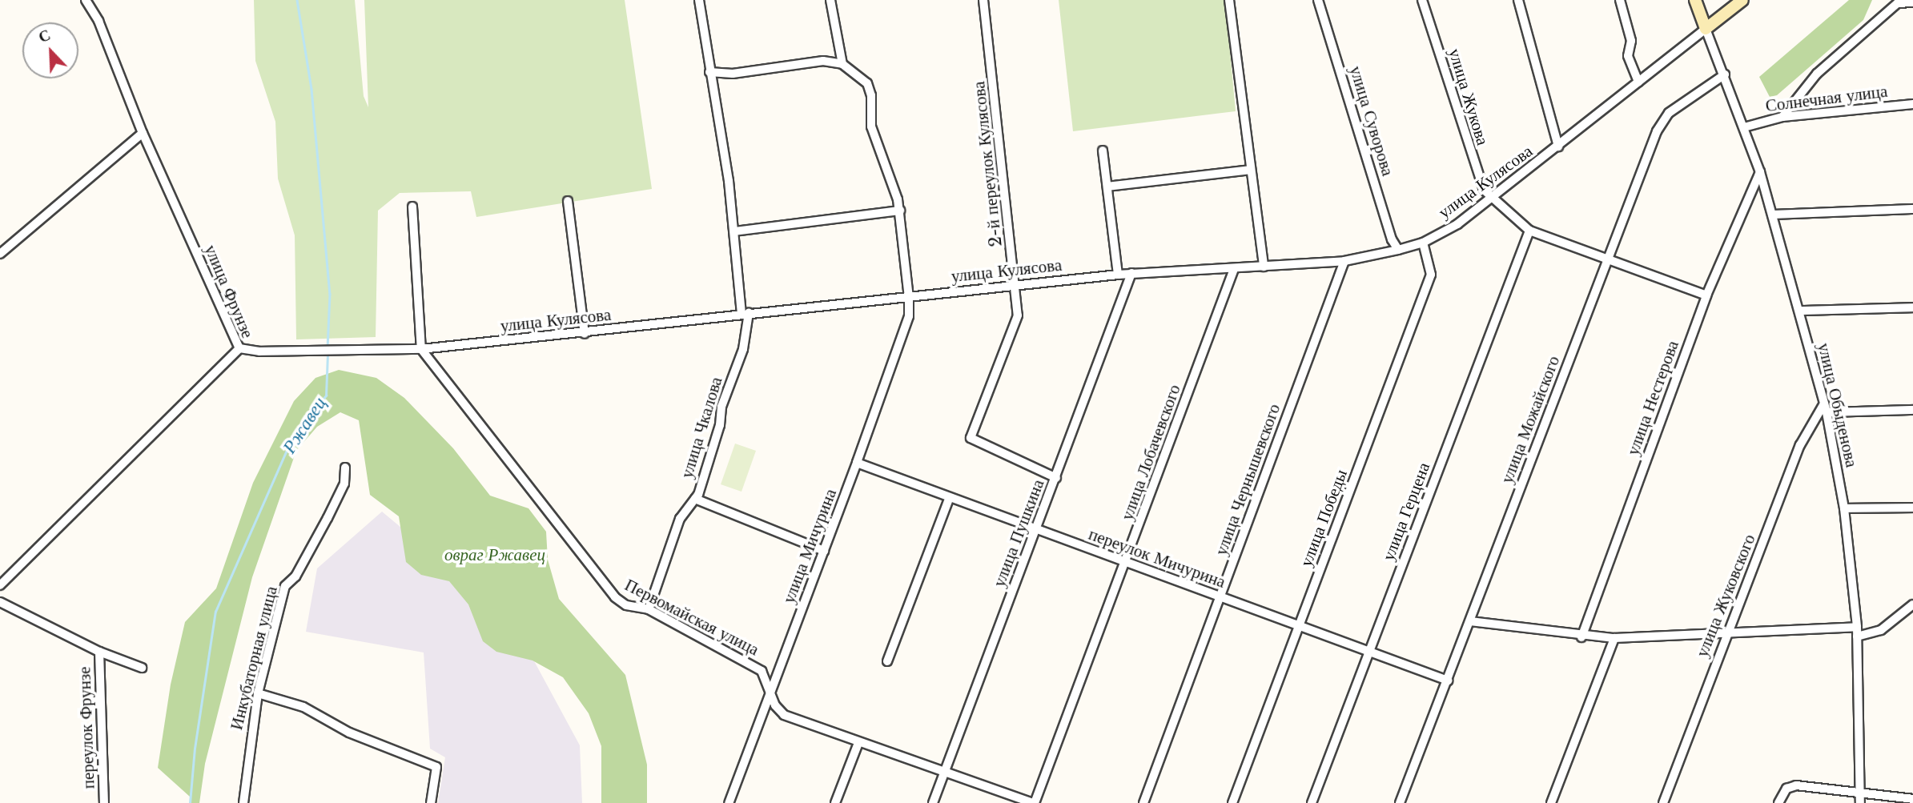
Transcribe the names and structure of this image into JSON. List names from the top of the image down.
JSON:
{
  "streets": {
    "street": [
      "улица Жукова",
      "Солнечная улица",
      "улица Суворова",
      "2-й переулок Кулясова",
      "улица Кулясова",
      "улица Фрунзе",
      "улица Нестерова",
      "улица Обыденова",
      "улица Можайского",
      "улица Чкалова",
      "улица Лобачевского",
      "улица Чернышевского",
      "улица Герцена",
      "улица Победы",
      "улица Пушкина",
      "улица Мичурина",
      "переулок Мичурина",
      "улица Жуковского",
      "Первомайская улица",
      "Инкубаторная улица",
      "переулок Фрунзе"
    ]
  },
  "crossings": [
    ["улица Жукова", "улица Кулясова"],
    ["улица Жукова", "улица Герцена"],
    ["Солнечная улица", "улица Обыденова"],
    ["улица Суворова", "улица Кулясова"],
    ["2-й переулок Кулясова", "улица Кулясова"],
    ["2-й переулок Кулясова", "улица Пушкина"],
    ["улица Кулясова", "улица Фрунзе"],
    ["улица Кулясова", "улица Обыденова"],
    ["улица Кулясова", "улица Чкалова"],
    ["улица Кулясова", "улица Лобачевского"],
    ["улица Кулясова", "улица Чернышевского"],
    ["улица Кулясова", "улица Победы"],
    ["улица Кулясова", "улица Пушкина"],
    ["улица Кулясова", "улица Мичурина"],
    ["улица Кулясова", "Первомайская улица"],
    ["улица Нестерова", "улица Обыденова"],
    ["улица Обыденова", "улица Можайского"],
    ["улица Обыденова", "улица Жуковского"],
    ["улица Можайского", "переулок Мичурина"],
    ["улица Чкалова", "Первомайская улица"],
    ["улица Лобачевского", "переулок Мичурина"],
    ["улица Лобачевского", "Первомайская улица"],
    ["улица Чернышевского", "переулок Мичурина"],
    ["улица Герцена", "переулок Мичурина"],
    ["улица Победы", "переулок Мичурина"],
    ["улица Пушкина", "переулок Мичурина"],
    ["улица Пушкина", "Первомайская улица"],
    ["улица Мичурина", "переулок Мичурина"],
    ["улица Мичурина", "Первомайская улица"]
  ],
  "water": ["Ржавец"],
  "parks": ["овраг Ржавец"],
  "north": "top left"
}
